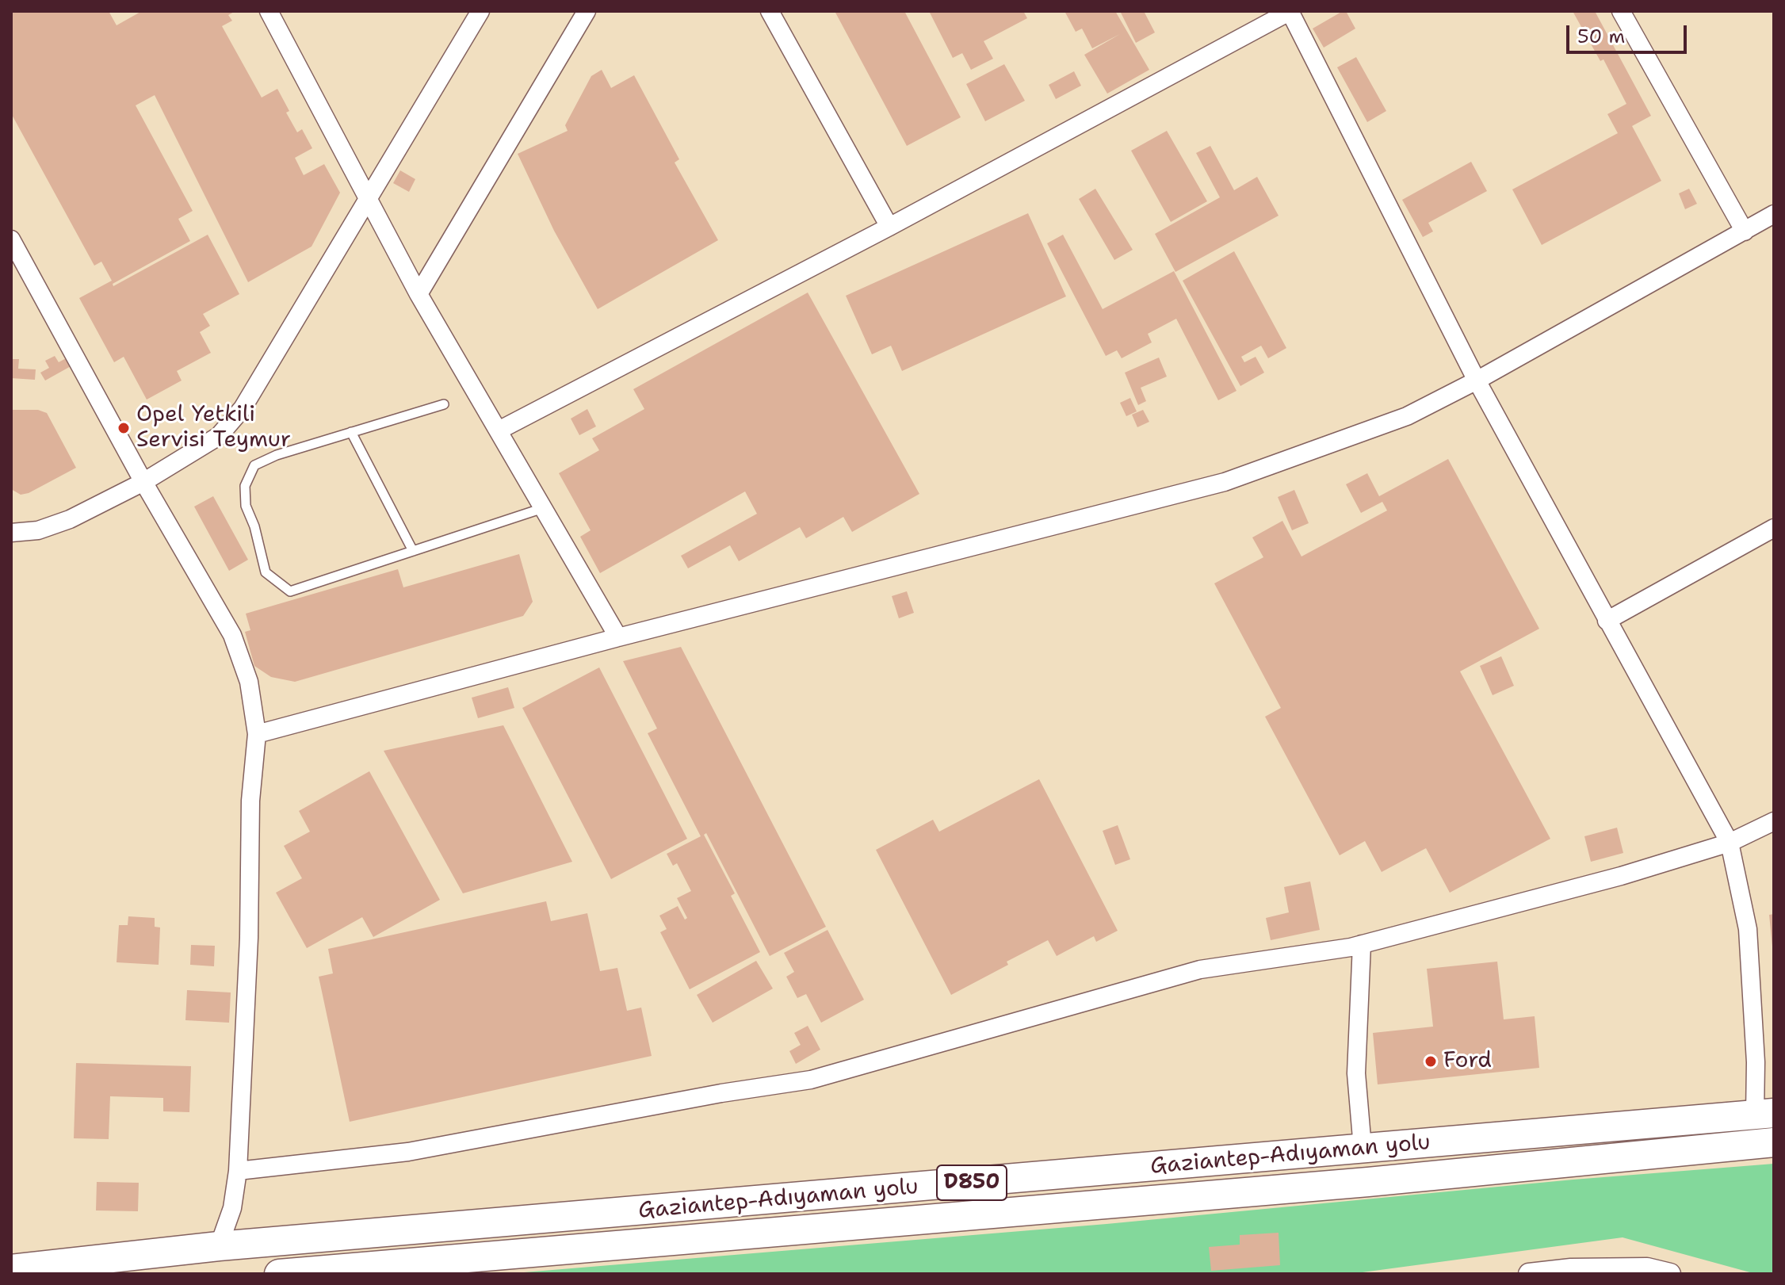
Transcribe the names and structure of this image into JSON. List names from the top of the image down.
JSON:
{
  "streets": {
    "highway": ["Gaziantep-Adıyaman yolu", "D850"]
  },
  "places": ["Opel Yetkili Servisi Teymur", "Ford"],
  "scale_bar": "50 m"
}
